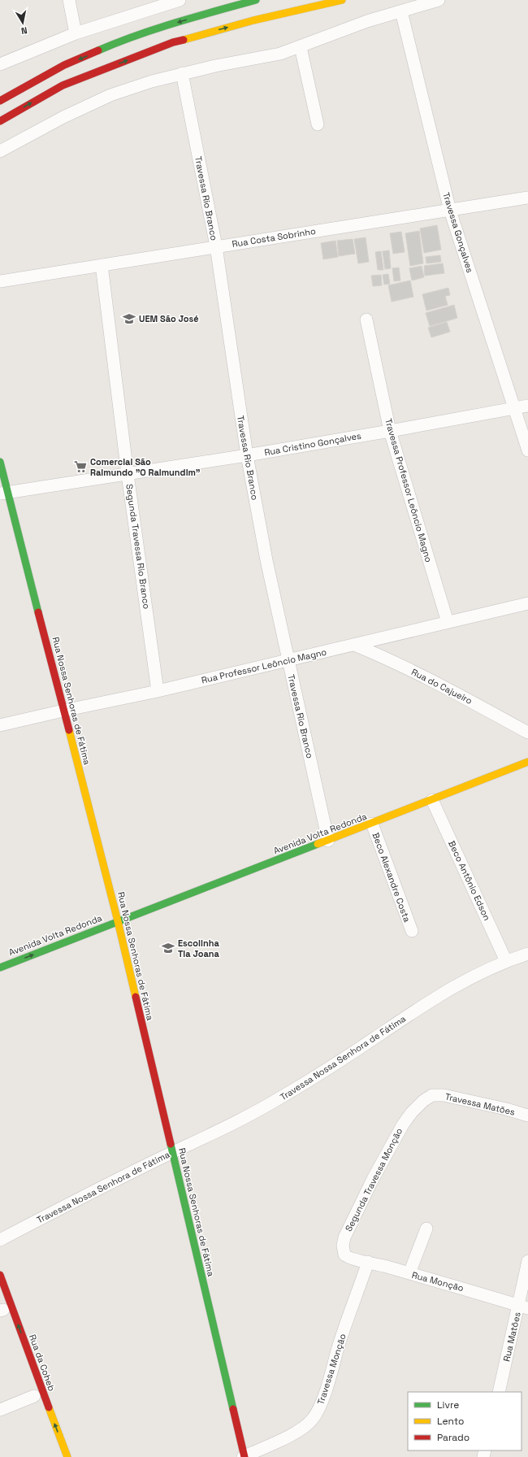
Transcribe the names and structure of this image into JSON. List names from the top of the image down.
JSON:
{
  "streets": {
    "main road": ["Rua Nossa Senhoras de Fátima", "Avenida Volta Redonda", "Rua da Coheb"],
    "street": [
      "Travessa Rio Branco",
      "Travessa Gonçalves",
      "Rua Costa Sobrinho",
      "Rua Cristino Gonçalves",
      "Travessa Professor Leôncio Magno",
      "Segunda Travessa Rio Branco",
      "Rua Professor Leôncio Magno",
      "Rua do Cajueiro",
      "Beco Alexandre Costa",
      "Beco Antônio Edson",
      "Travessa Nossa Senhora de Fátima",
      "Travessa Matões",
      "Segunda Travessa Monção",
      "Rua Monção",
      "Rua Matões",
      "Travessa Monção"
    ]
  },
  "crossings": [
    ["Travessa Rio Branco", "Rua Costa Sobrinho"],
    ["Travessa Rio Branco", "Rua Cristino Gonçalves"],
    ["Travessa Rio Branco", "Rua Professor Leôncio Magno"],
    ["Travessa Rio Branco", "Avenida Volta Redonda"],
    ["Travessa Gonçalves", "Rua Costa Sobrinho"],
    ["Travessa Gonçalves", "Rua Cristino Gonçalves"],
    ["Rua Costa Sobrinho", "Segunda Travessa Rio Branco"],
    ["Rua Cristino Gonçalves", "Travessa Professor Leôncio Magno"],
    ["Rua Cristino Gonçalves", "Segunda Travessa Rio Branco"],
    ["Rua Cristino Gonçalves", "Rua Nossa Senhoras de Fátima"],
    ["Travessa Professor Leôncio Magno", "Rua Professor Leôncio Magno"],
    ["Segunda Travessa Rio Branco", "Rua Professor Leôncio Magno"],
    ["Rua Professor Leôncio Magno", "Rua do Cajueiro"],
    ["Rua Professor Leôncio Magno", "Rua Nossa Senhoras de Fátima"],
    ["Rua Nossa Senhoras de Fátima", "Avenida Volta Redonda"],
    ["Rua Nossa Senhoras de Fátima", "Travessa Nossa Senhora de Fátima"],
    ["Rua Nossa Senhoras de Fátima", "Travessa Monção"],
    ["Avenida Volta Redonda", "Beco Alexandre Costa"],
    ["Avenida Volta Redonda", "Beco Antônio Edson"],
    ["Beco Antônio Edson", "Travessa Nossa Senhora de Fátima"],
    ["Travessa Matões", "Segunda Travessa Monção"],
    ["Segunda Travessa Monção", "Rua Monção"],
    ["Rua Monção", "Rua Matões"],
    ["Rua Monção", "Travessa Monção"]
  ],
  "one_way": ["Rua da Coheb"],
  "places": {
    "school or university": ["UEM São José", "Escolinha Tia Joana"],
    "supermarket": ["Comercial São Raimundo \"O Raimundim\""]
  },
  "legend": ["Livre", "Lento", "Parado"],
  "north": "bottom"
}
